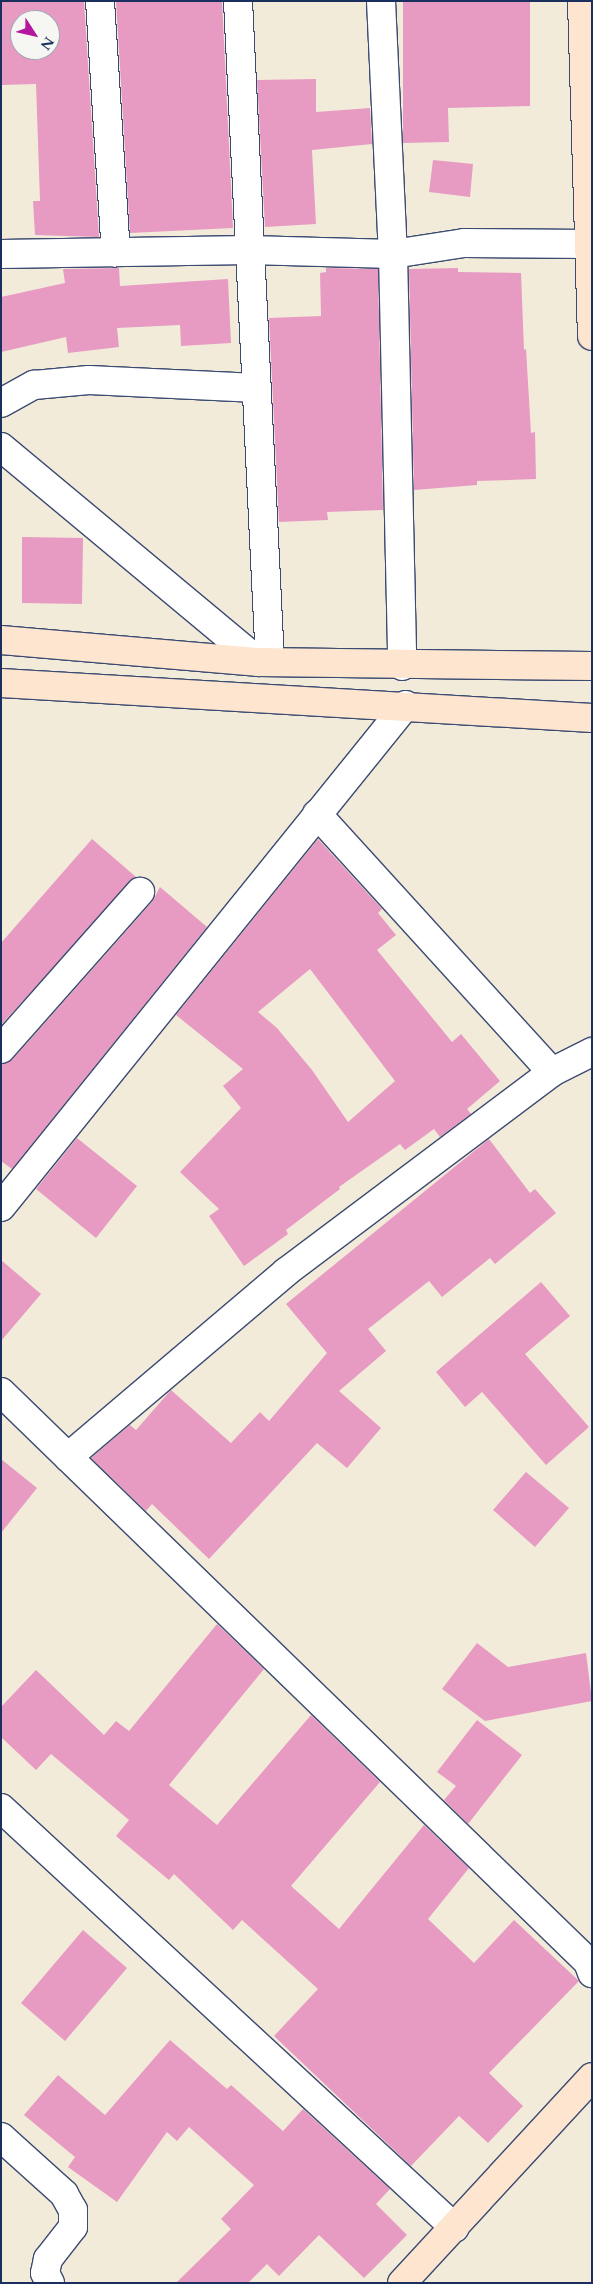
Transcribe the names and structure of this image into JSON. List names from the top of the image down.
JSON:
{
  "north": "bottom right"
}
